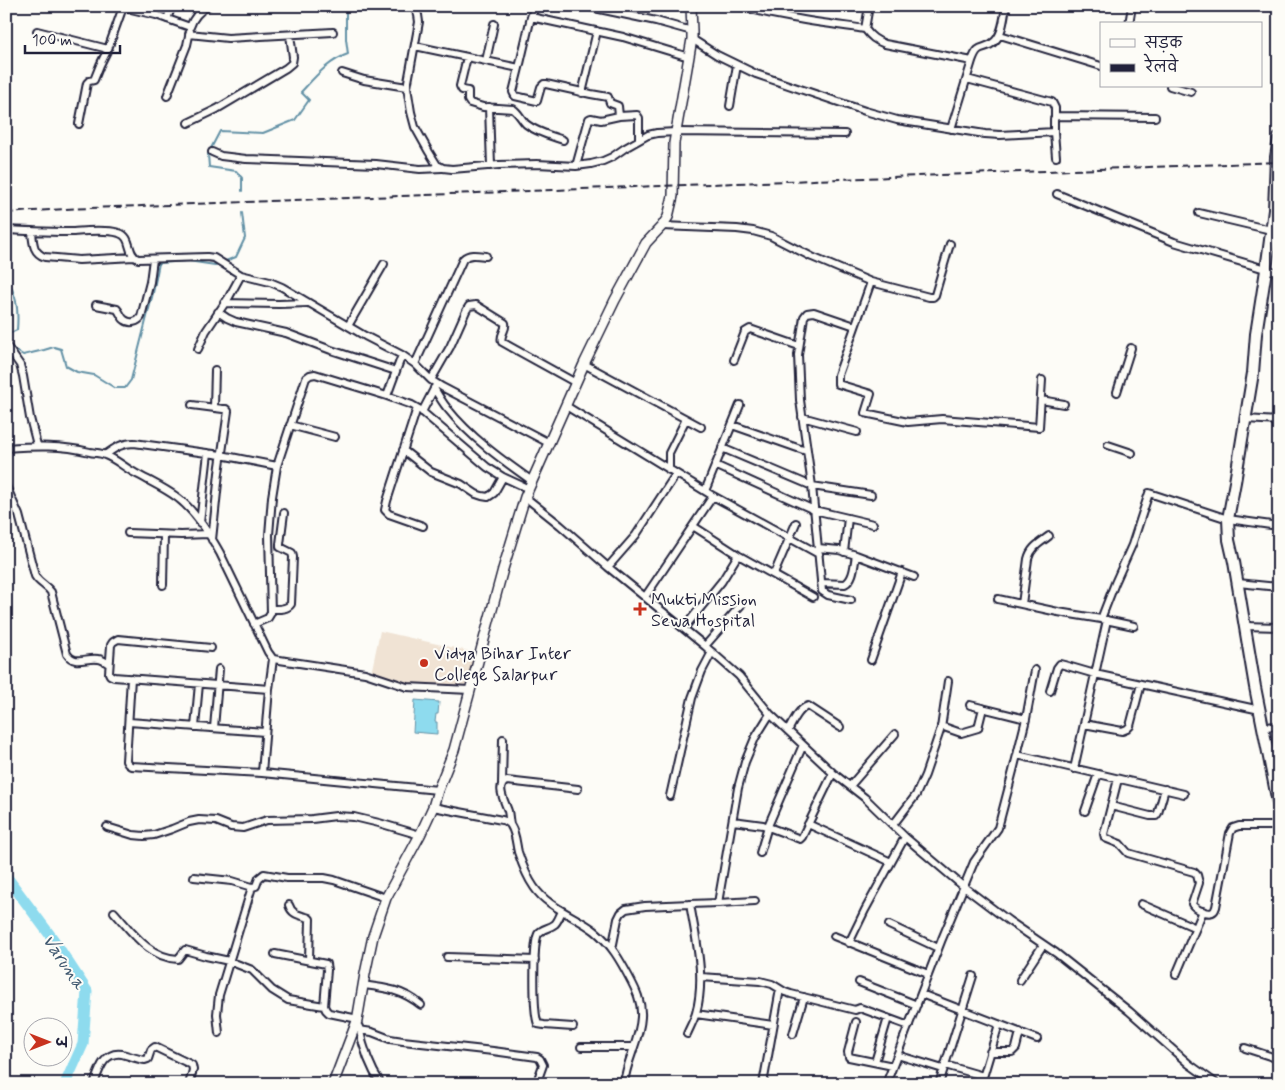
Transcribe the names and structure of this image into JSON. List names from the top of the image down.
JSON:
{
  "water": ["Varuna"],
  "places": {
    "health": ["Mukti Mission Sewa Hospital"],
    "other": ["Vidya Bihar Inter College Salarpur"]
  },
  "legend": ["सड़क", "रेलवे"],
  "scale_bar": "100 m",
  "north": "right"
}
